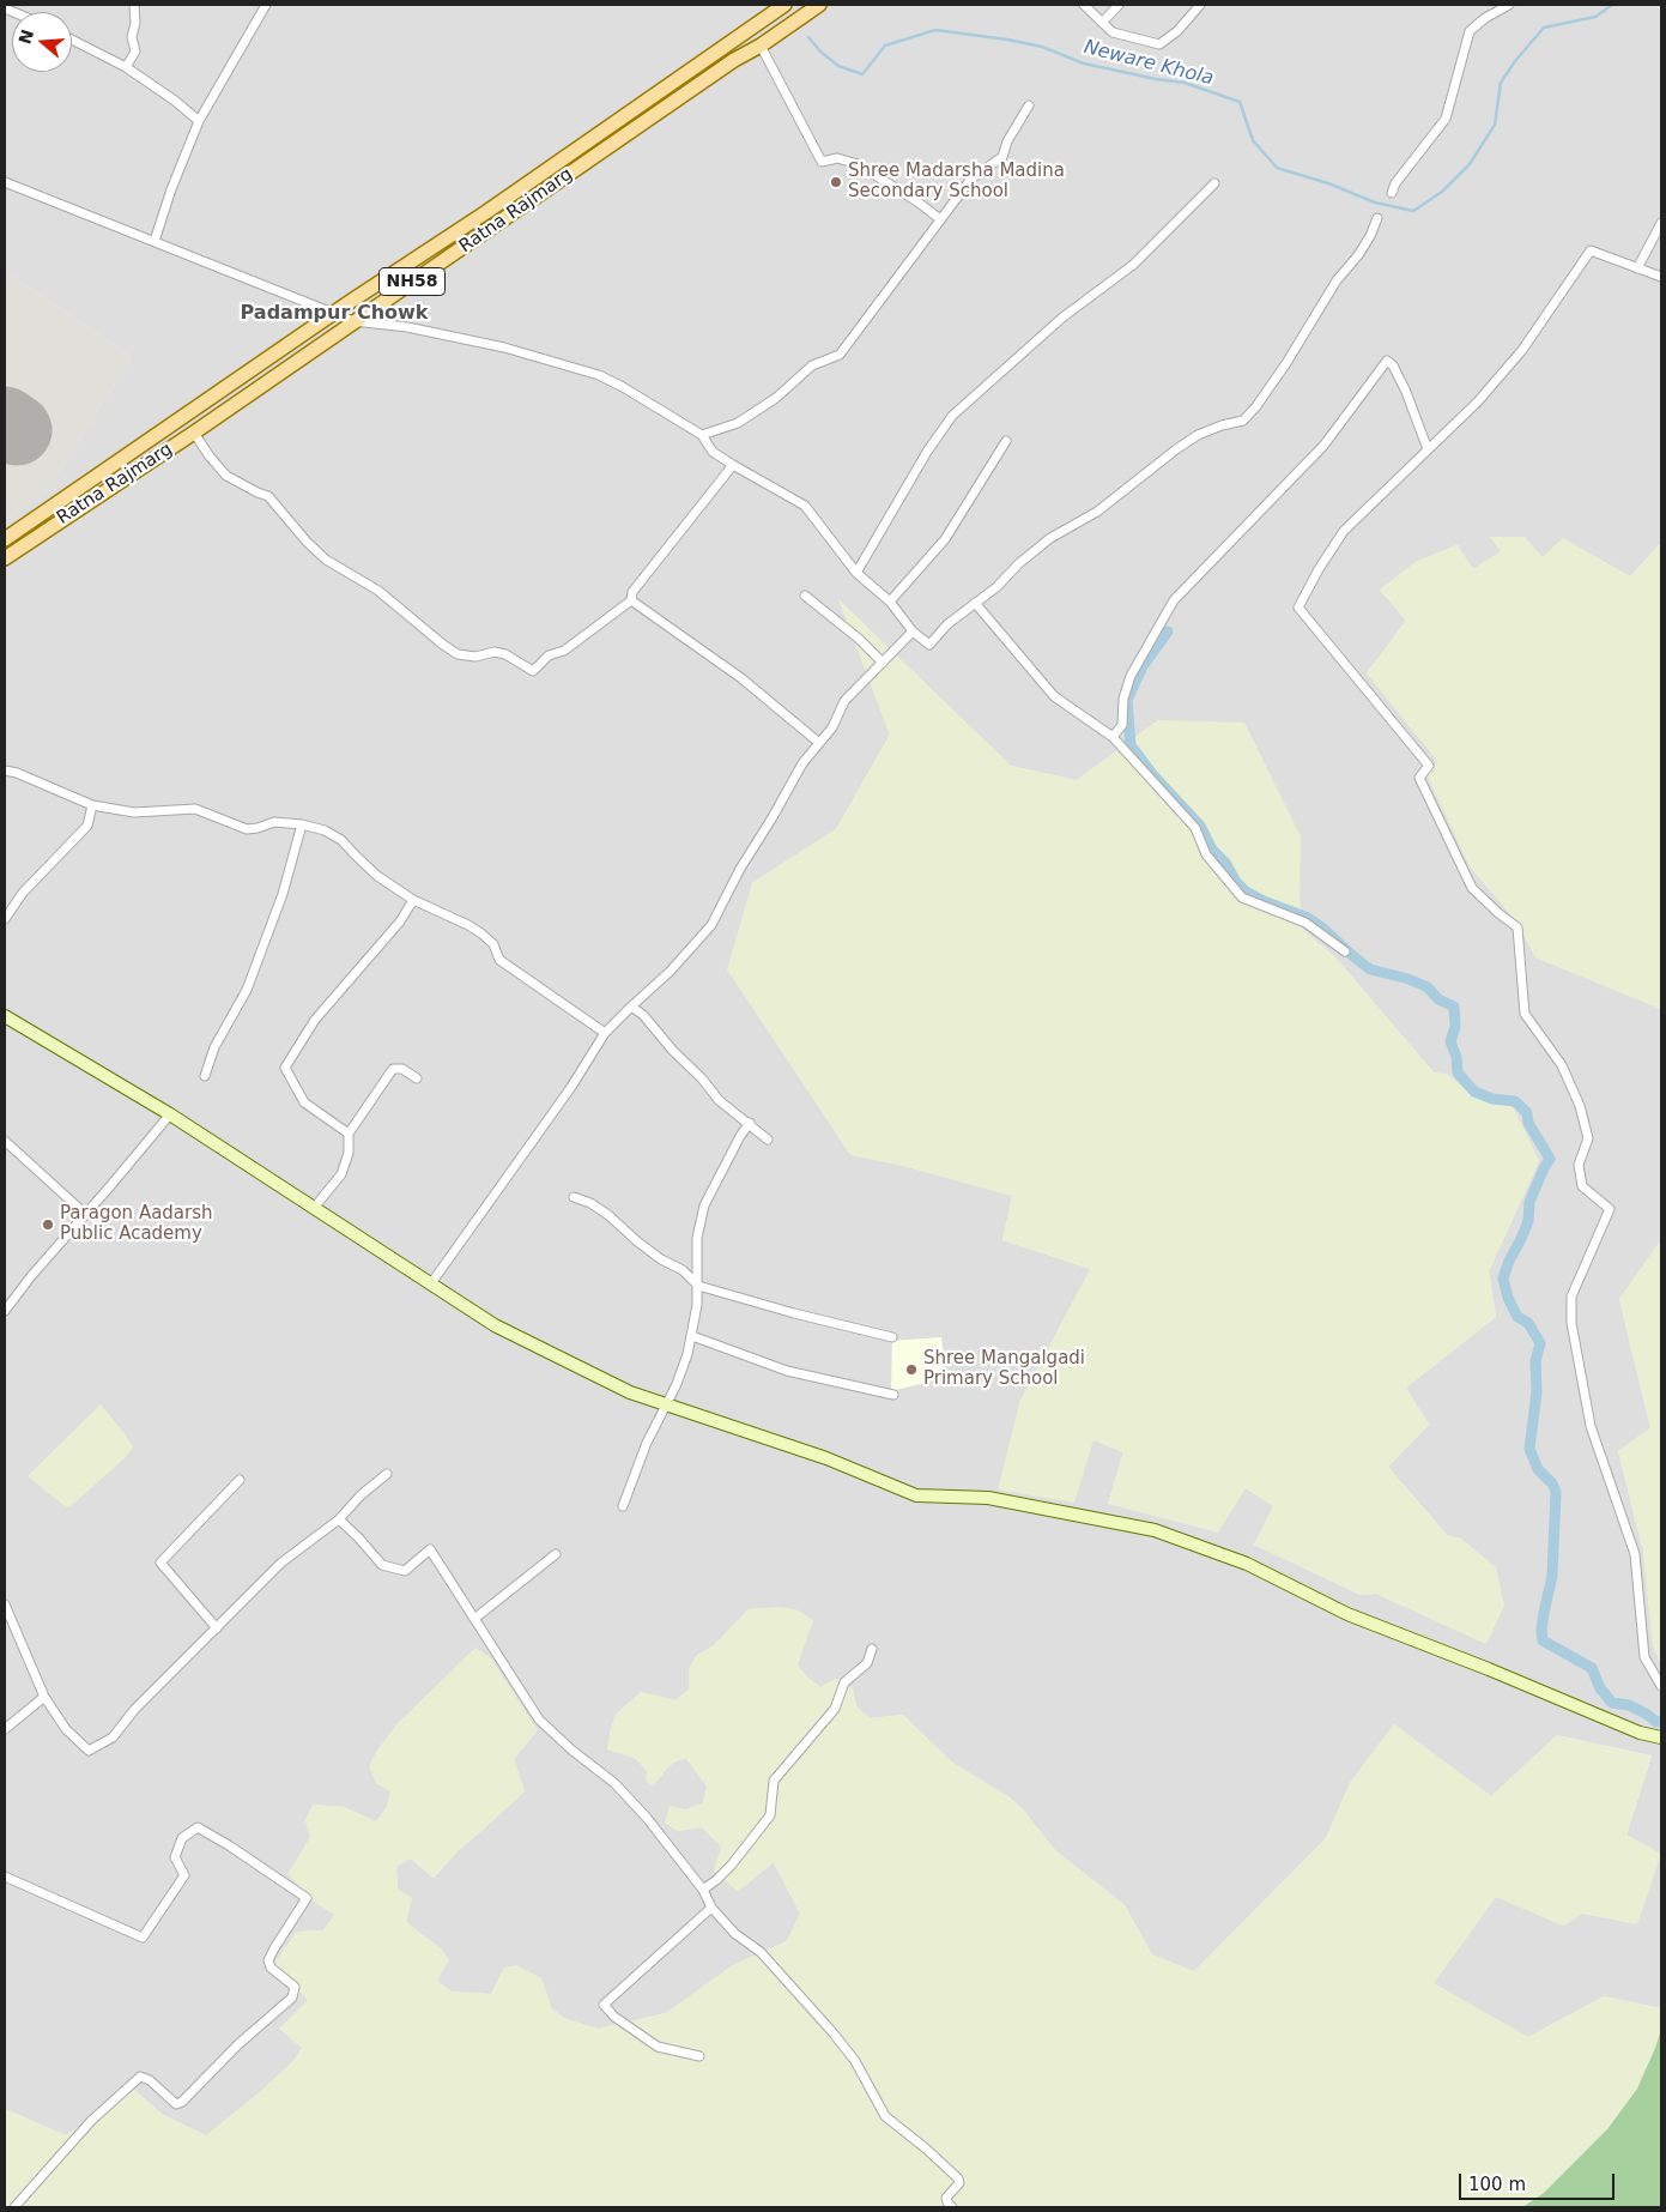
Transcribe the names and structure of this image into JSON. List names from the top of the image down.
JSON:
{
  "streets": {
    "main road": ["Ratna Rajmarg", "NH58"]
  },
  "districts": ["Padampur Chowk"],
  "water": ["Neware Khola"],
  "places": ["Shree Madarsha Madina Secondary School", "Paragon Aadarsh Public Academy", "Shree Mangalgadi Primary School"],
  "scale_bar": "100 m",
  "north": "left"
}
